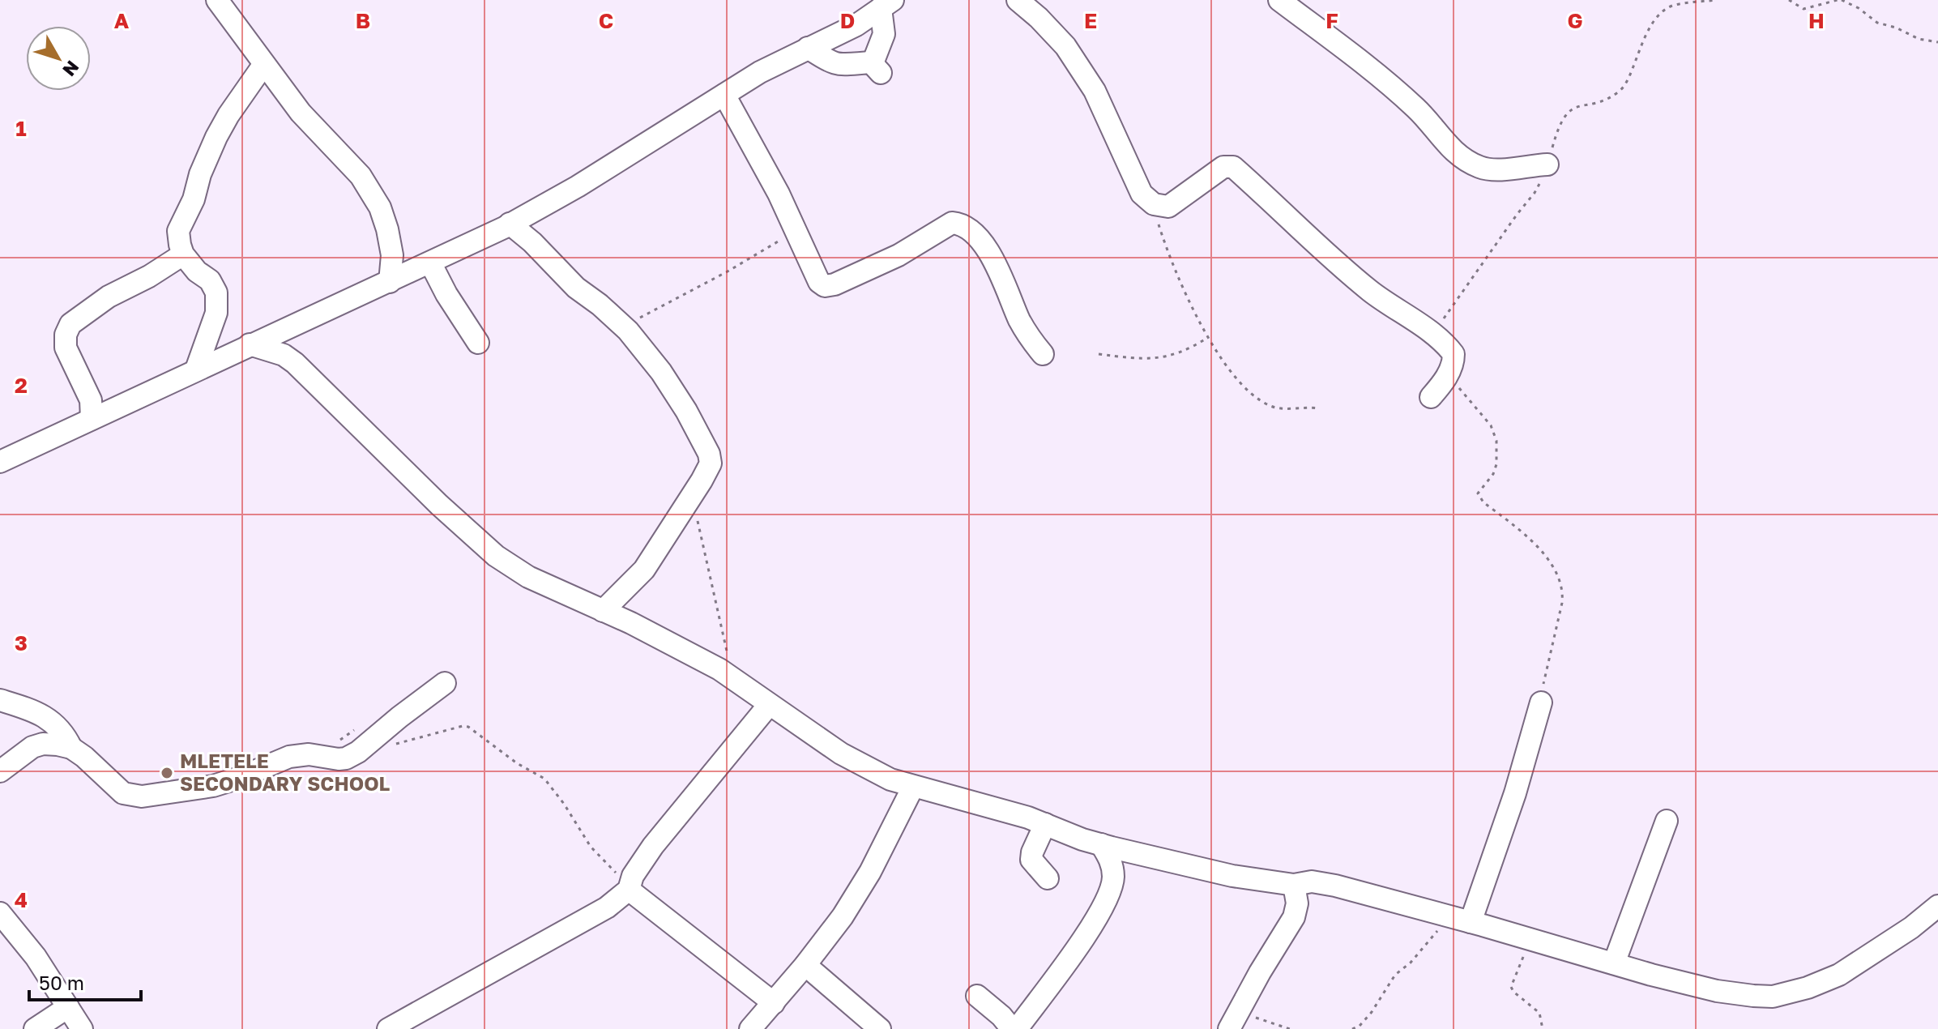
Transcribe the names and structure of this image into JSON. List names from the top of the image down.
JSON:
{
  "places": ["MLETELE SECONDARY SCHOOL"],
  "scale_bar": "50 m",
  "north": "bottom right",
  "grid": {
    "columns": [
      "A",
      "B",
      "C",
      "D",
      "E",
      "F",
      "G",
      "H"
    ],
    "rows": [
      "1",
      "2",
      "3",
      "4"
    ]
  }
}
